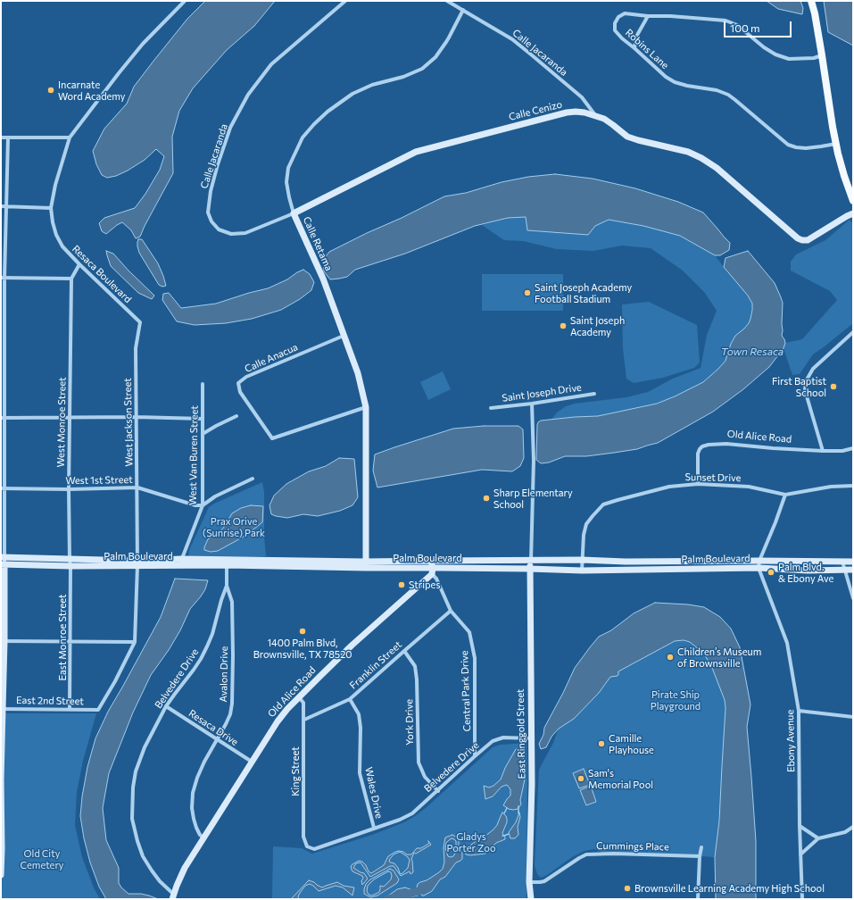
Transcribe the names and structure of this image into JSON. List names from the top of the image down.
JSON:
{
  "streets": {
    "main road": [
      "Calle Cenizo",
      "Calle Retama",
      "Old Alice Road",
      "Palm Boulevard",
      "East Ringgold Street"
    ],
    "street": [
      "Robins Lane",
      "Calle Jacaranda",
      "Resaca Boulevard",
      "Calle Anacua",
      "Saint Joseph Drive",
      "West Monroe Street",
      "West Jackson Street",
      "West Van Buren Street",
      "Sunset Drive",
      "West 1st Street",
      "East Monroe Street",
      "Franklin Street",
      "Avalon Drive",
      "Belvedere Drive",
      "Central Park Drive",
      "East 2nd Street",
      "York Drive",
      "Resaca Drive",
      "Ebony Avenue",
      "King Street",
      "Wales Drive",
      "Cummings Place"
    ]
  },
  "crossings": [
    ["Calle Jacaranda", "Calle Cenizo"],
    ["Calle Jacaranda", "Calle Retama"],
    ["Calle Cenizo", "Calle Retama"],
    ["Calle Retama", "Calle Anacua"],
    ["Calle Retama", "Palm Boulevard"],
    ["Resaca Boulevard", "West Jackson Street"],
    ["West Monroe Street", "West 1st Street"],
    ["West Monroe Street", "Palm Boulevard"],
    ["West Monroe Street", "East Monroe Street"],
    ["West Jackson Street", "West 1st Street"],
    ["West Jackson Street", "Palm Boulevard"],
    ["West Jackson Street", "East 2nd Street"],
    ["Old Alice Road", "Sunset Drive"],
    ["Old Alice Road", "Palm Boulevard"],
    ["Old Alice Road", "Avalon Drive"],
    ["Old Alice Road", "Belvedere Drive"],
    ["Old Alice Road", "Central Park Drive"],
    ["Old Alice Road", "Resaca Drive"],
    ["Old Alice Road", "King Street"],
    ["West Van Buren Street", "West 1st Street"],
    ["West Van Buren Street", "Palm Boulevard"],
    ["Sunset Drive", "Palm Boulevard"],
    ["Palm Boulevard", "East Monroe Street"],
    ["Palm Boulevard", "Avalon Drive"],
    ["Palm Boulevard", "Central Park Drive"],
    ["Palm Boulevard", "East Ringgold Street"],
    ["Palm Boulevard", "Ebony Avenue"],
    ["East Monroe Street", "East 2nd Street"],
    ["Franklin Street", "Central Park Drive"],
    ["Franklin Street", "York Drive"],
    ["Franklin Street", "King Street"],
    ["Franklin Street", "Wales Drive"],
    ["Avalon Drive", "Belvedere Drive"],
    ["Avalon Drive", "Resaca Drive"],
    ["Belvedere Drive", "Central Park Drive"],
    ["Belvedere Drive", "York Drive"],
    ["Belvedere Drive", "Resaca Drive"],
    ["Belvedere Drive", "East Ringgold Street"],
    ["Belvedere Drive", "King Street"],
    ["Belvedere Drive", "Wales Drive"],
    ["East Ringgold Street", "Cummings Place"]
  ],
  "water": ["Town Resaca"],
  "parks": [
    "Prax Orive (Sunrise) Park",
    "Pirate Ship Playground",
    "Gladys Porter Zoo",
    "Old City Cemetery"
  ],
  "places": [
    "Incarnate Word Academy",
    "Saint Joseph Academy Football Stadium",
    "Saint Joseph Academy",
    "First Baptist School",
    "Sharp Elementary School",
    "Palm Blvd. & Ebony Ave",
    "Stripes",
    "1400 Palm Blvd, Brownsville, TX 78520",
    "Children’s Museum of Brownsville",
    "Camille Playhouse",
    "Sam's Memorial Pool",
    "Brownsville Learning Academy High School"
  ],
  "scale_bar": "100 m"
}
